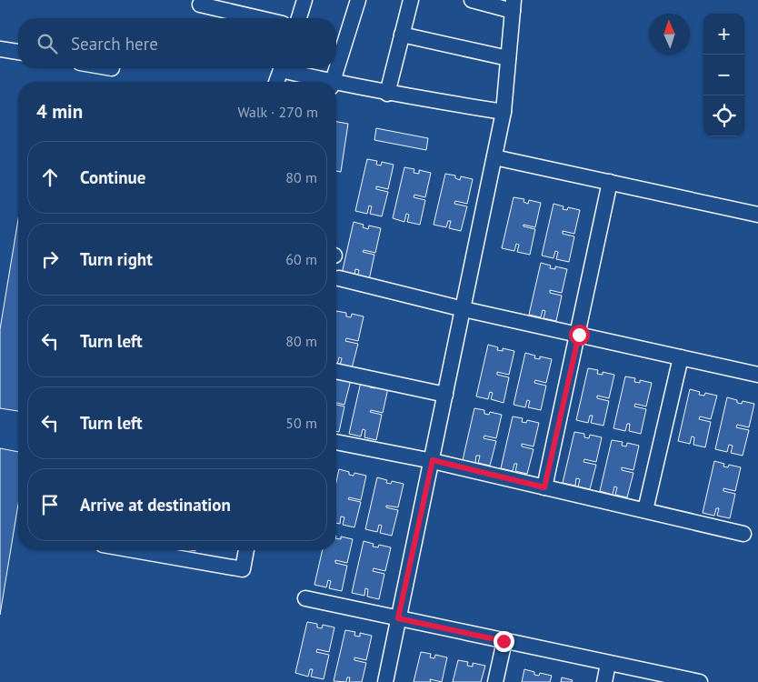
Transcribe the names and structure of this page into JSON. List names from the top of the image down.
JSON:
{
  "north": "top",
  "page": {
    "map_buttons": ["+", "−"],
    "search": "Search here",
    "heading": ["4 min", "Walk · 270 m"],
    "list": [
      ["Continue", "80 m"],
      ["Turn right", "60 m"],
      ["Turn left", "80 m"],
      ["Turn left", "50 m"],
      "Arrive at destination"
    ]
  }
}
